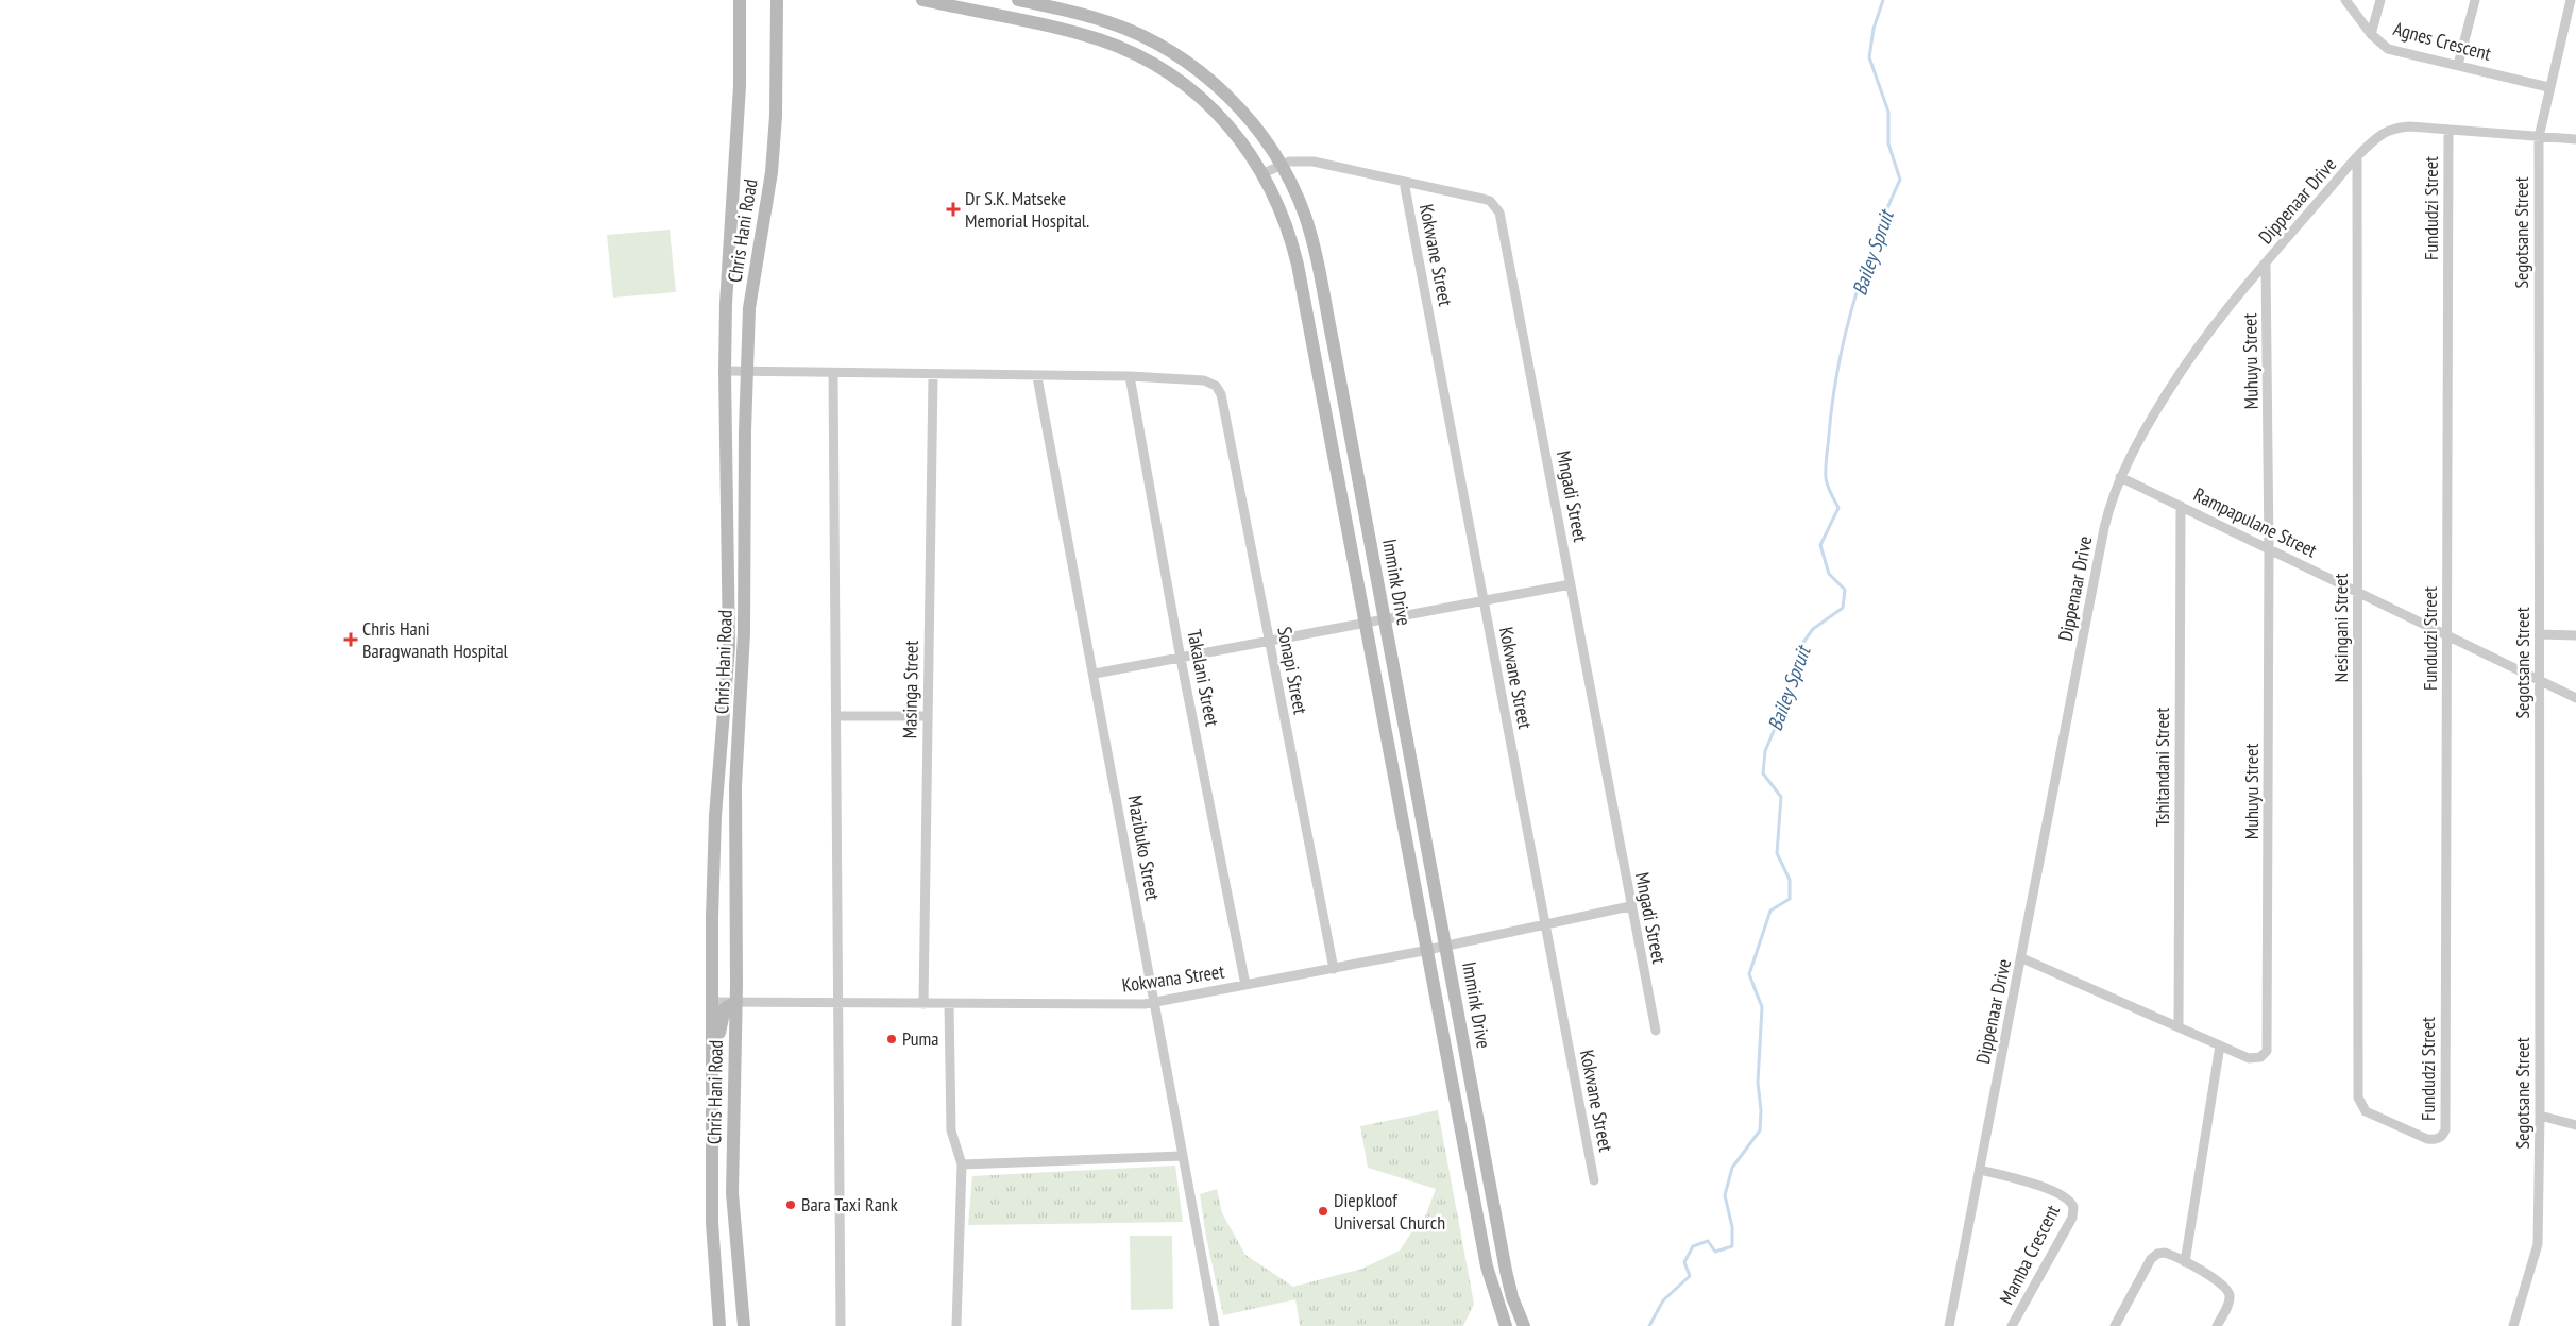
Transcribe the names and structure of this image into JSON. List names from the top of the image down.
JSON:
{
  "streets": {
    "main road": ["Chris Hani Road", "Immink Drive"],
    "street": [
      "Agnes Crescent",
      "Dippenaar Drive",
      "Fundudzi Street",
      "Segotsane Street",
      "Kokwane Street",
      "Muhuyu Street",
      "Mngadi Street",
      "Rampapulane Street",
      "Nesingani Street",
      "Sonapi Street",
      "Takalani Street",
      "Masinga Street",
      "Tshitandani Street",
      "Mazibuko Street",
      "Kokwana Street",
      "Mamba Crescent"
    ]
  },
  "crossings": [
    ["Agnes Crescent", "Segotsane Street"],
    ["Dippenaar Drive", "Fundudzi Street"],
    ["Dippenaar Drive", "Segotsane Street"],
    ["Dippenaar Drive", "Muhuyu Street"],
    ["Dippenaar Drive", "Rampapulane Street"],
    ["Dippenaar Drive", "Nesingani Street"],
    ["Dippenaar Drive", "Mamba Crescent"],
    ["Fundudzi Street", "Rampapulane Street"],
    ["Fundudzi Street", "Nesingani Street"],
    ["Chris Hani Road", "Kokwana Street"],
    ["Segotsane Street", "Rampapulane Street"],
    ["Kokwane Street", "Mngadi Street"],
    ["Kokwane Street", "Kokwana Street"],
    ["Muhuyu Street", "Rampapulane Street"],
    ["Muhuyu Street", "Tshitandani Street"],
    ["Mngadi Street", "Immink Drive"],
    ["Mngadi Street", "Kokwana Street"],
    ["Rampapulane Street", "Nesingani Street"],
    ["Rampapulane Street", "Tshitandani Street"],
    ["Immink Drive", "Kokwana Street"],
    ["Sonapi Street", "Takalani Street"],
    ["Sonapi Street", "Kokwana Street"],
    ["Takalani Street", "Kokwana Street"],
    ["Masinga Street", "Kokwana Street"],
    ["Mazibuko Street", "Kokwana Street"]
  ],
  "water": ["Bailey Spruit"],
  "places": {
    "health": ["Dr S.K. Matseke Memorial Hospital.", "Chris Hani Baragwanath Hospital"],
    "other": ["Puma", "Bara Taxi Rank", "Diepkloof Universal Church"]
  }
}
